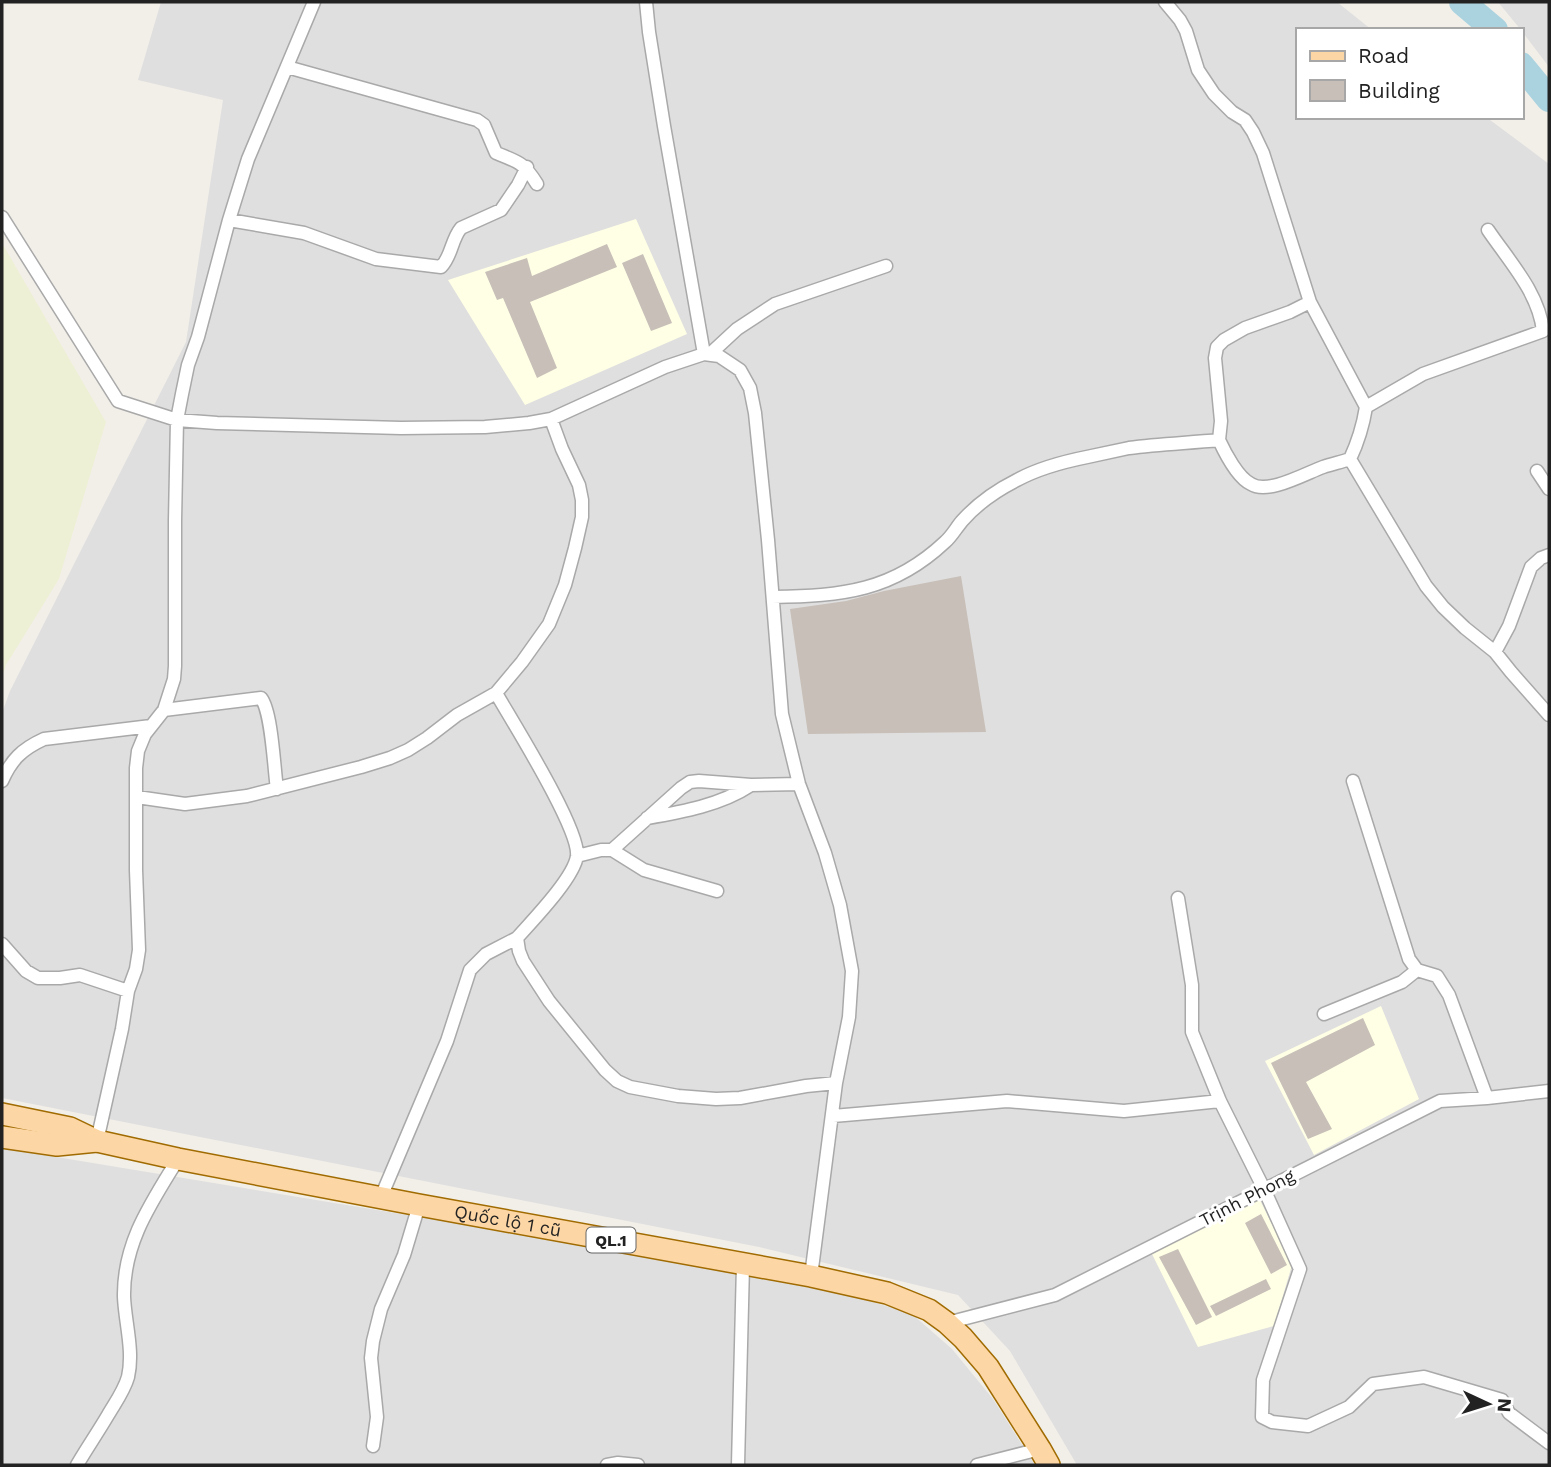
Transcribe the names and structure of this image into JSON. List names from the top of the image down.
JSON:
{
  "streets": {
    "main road": ["Quốc lộ 1 cũ", "QL.1"],
    "street": ["Trịnh Phong"]
  },
  "crossings": [
    ["Trịnh Phong", "Quốc lộ 1 cũ"]
  ],
  "legend": ["Road", "Building"],
  "north": "right"
}
